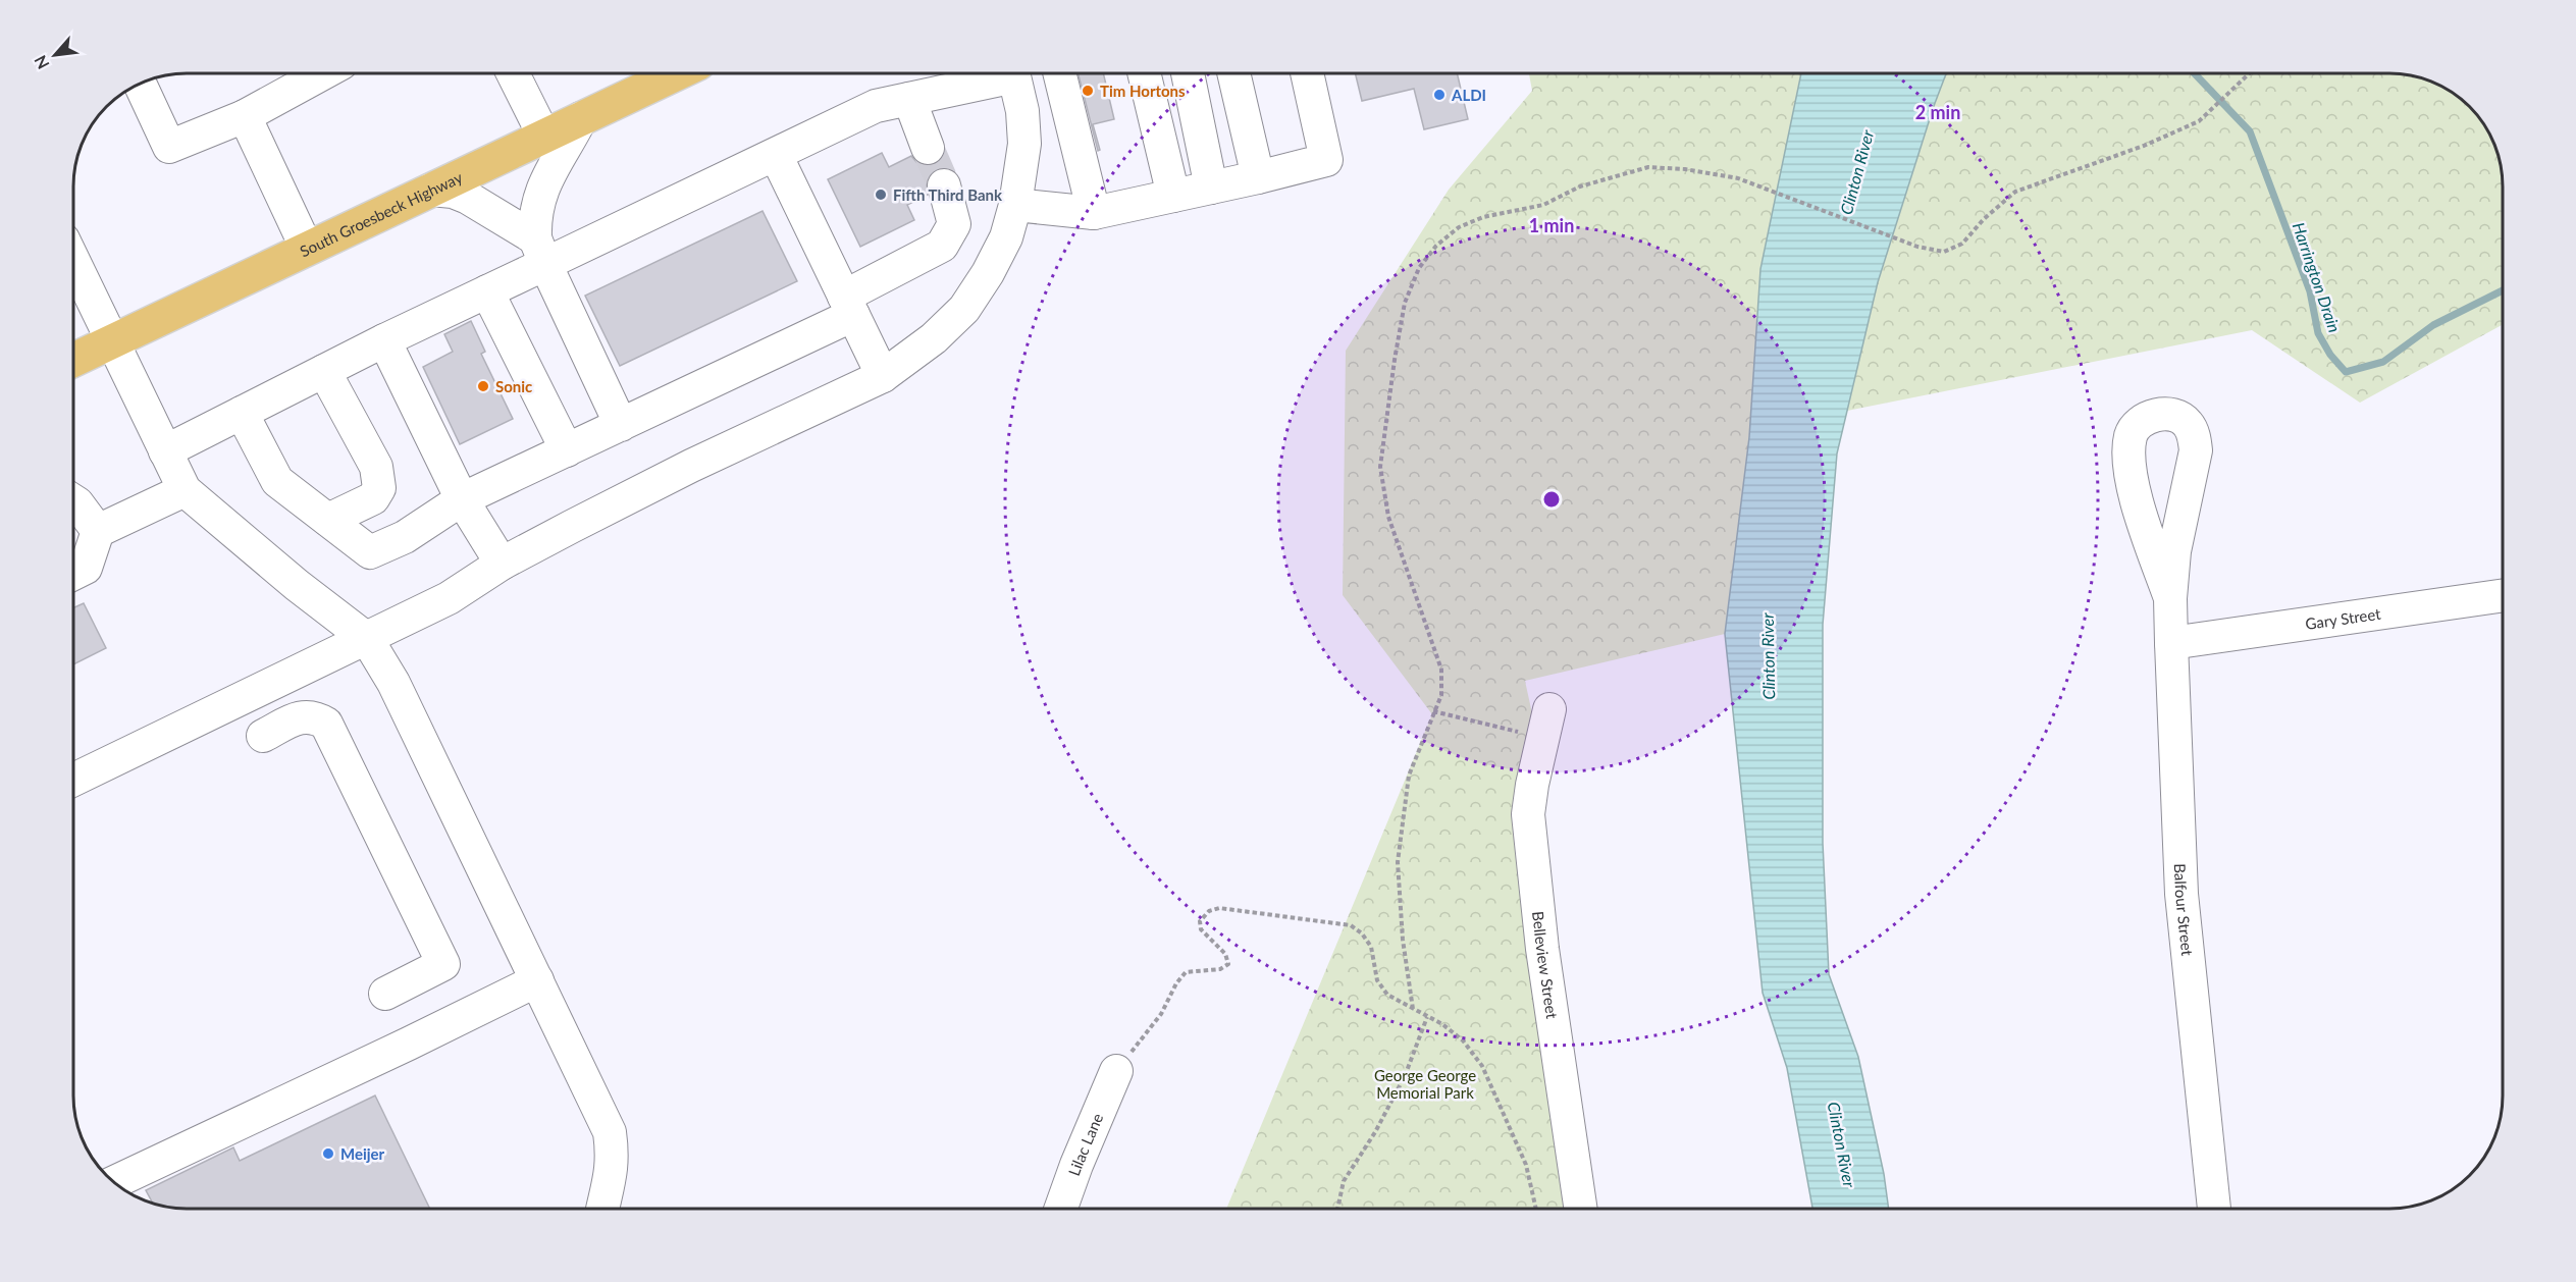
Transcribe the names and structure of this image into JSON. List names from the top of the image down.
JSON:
{
  "streets": {
    "main road": ["South Groesbeck Highway"],
    "street": [
      "Gary Street",
      "Balfour Street",
      "Belleview Street",
      "Lilac Lane"
    ]
  },
  "crossings": [
    ["Gary Street", "Balfour Street"]
  ],
  "water": ["Clinton River", "Harrington Drain"],
  "parks": ["George George Memorial Park"],
  "places": [
    "Tim Hortons",
    "ALDI",
    "Fifth Third Bank",
    "Sonic",
    "Meijer"
  ],
  "north": "bottom left",
  "rings": ["2 min", "1 min"]
}
